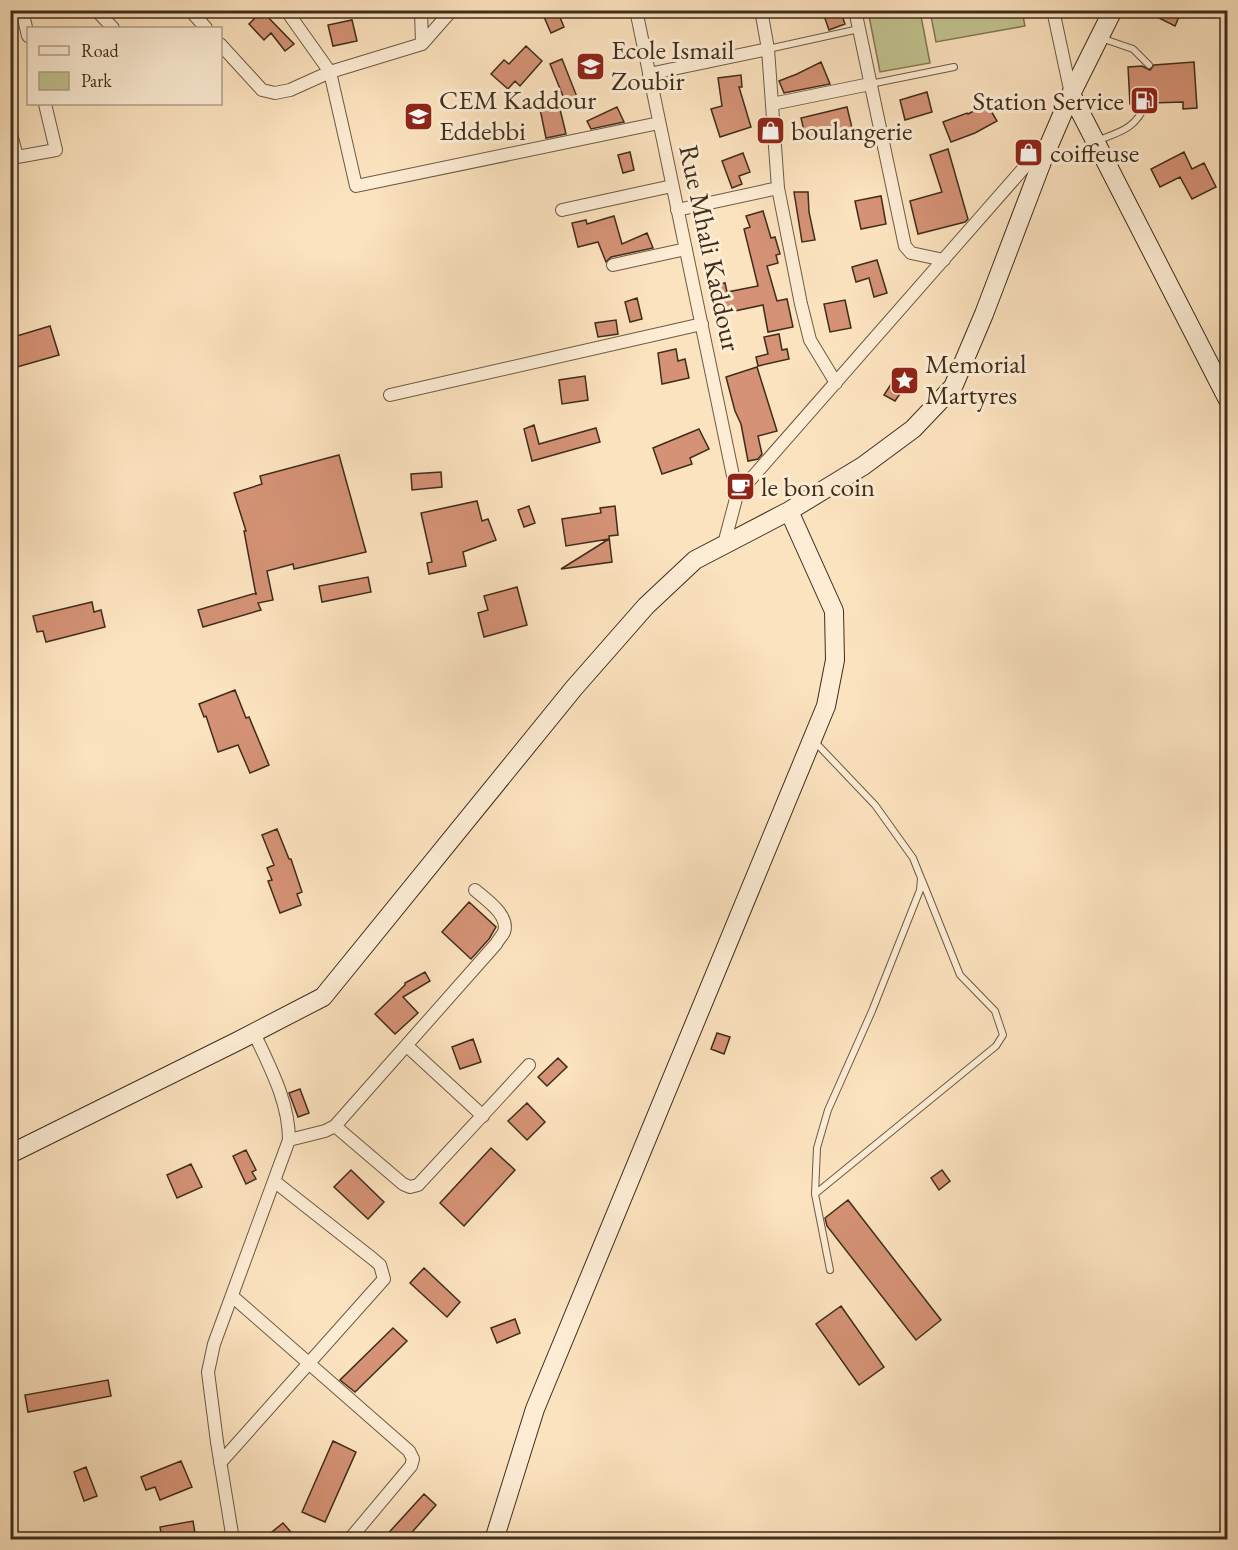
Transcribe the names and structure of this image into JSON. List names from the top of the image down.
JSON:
{
  "streets": {
    "street": ["Rue Mhali Kaddour"]
  },
  "places": {
    "school or university": ["Ecole Ismail Zoubir", "CEM Kaddour Eddebbi"],
    "fuel station": ["Station Service"],
    "shop": ["boulangerie", "coiffeuse"],
    "place": ["Memorial Martyres"],
    "cafe": ["le bon coin"]
  },
  "legend": ["Road", "Park"]
}
